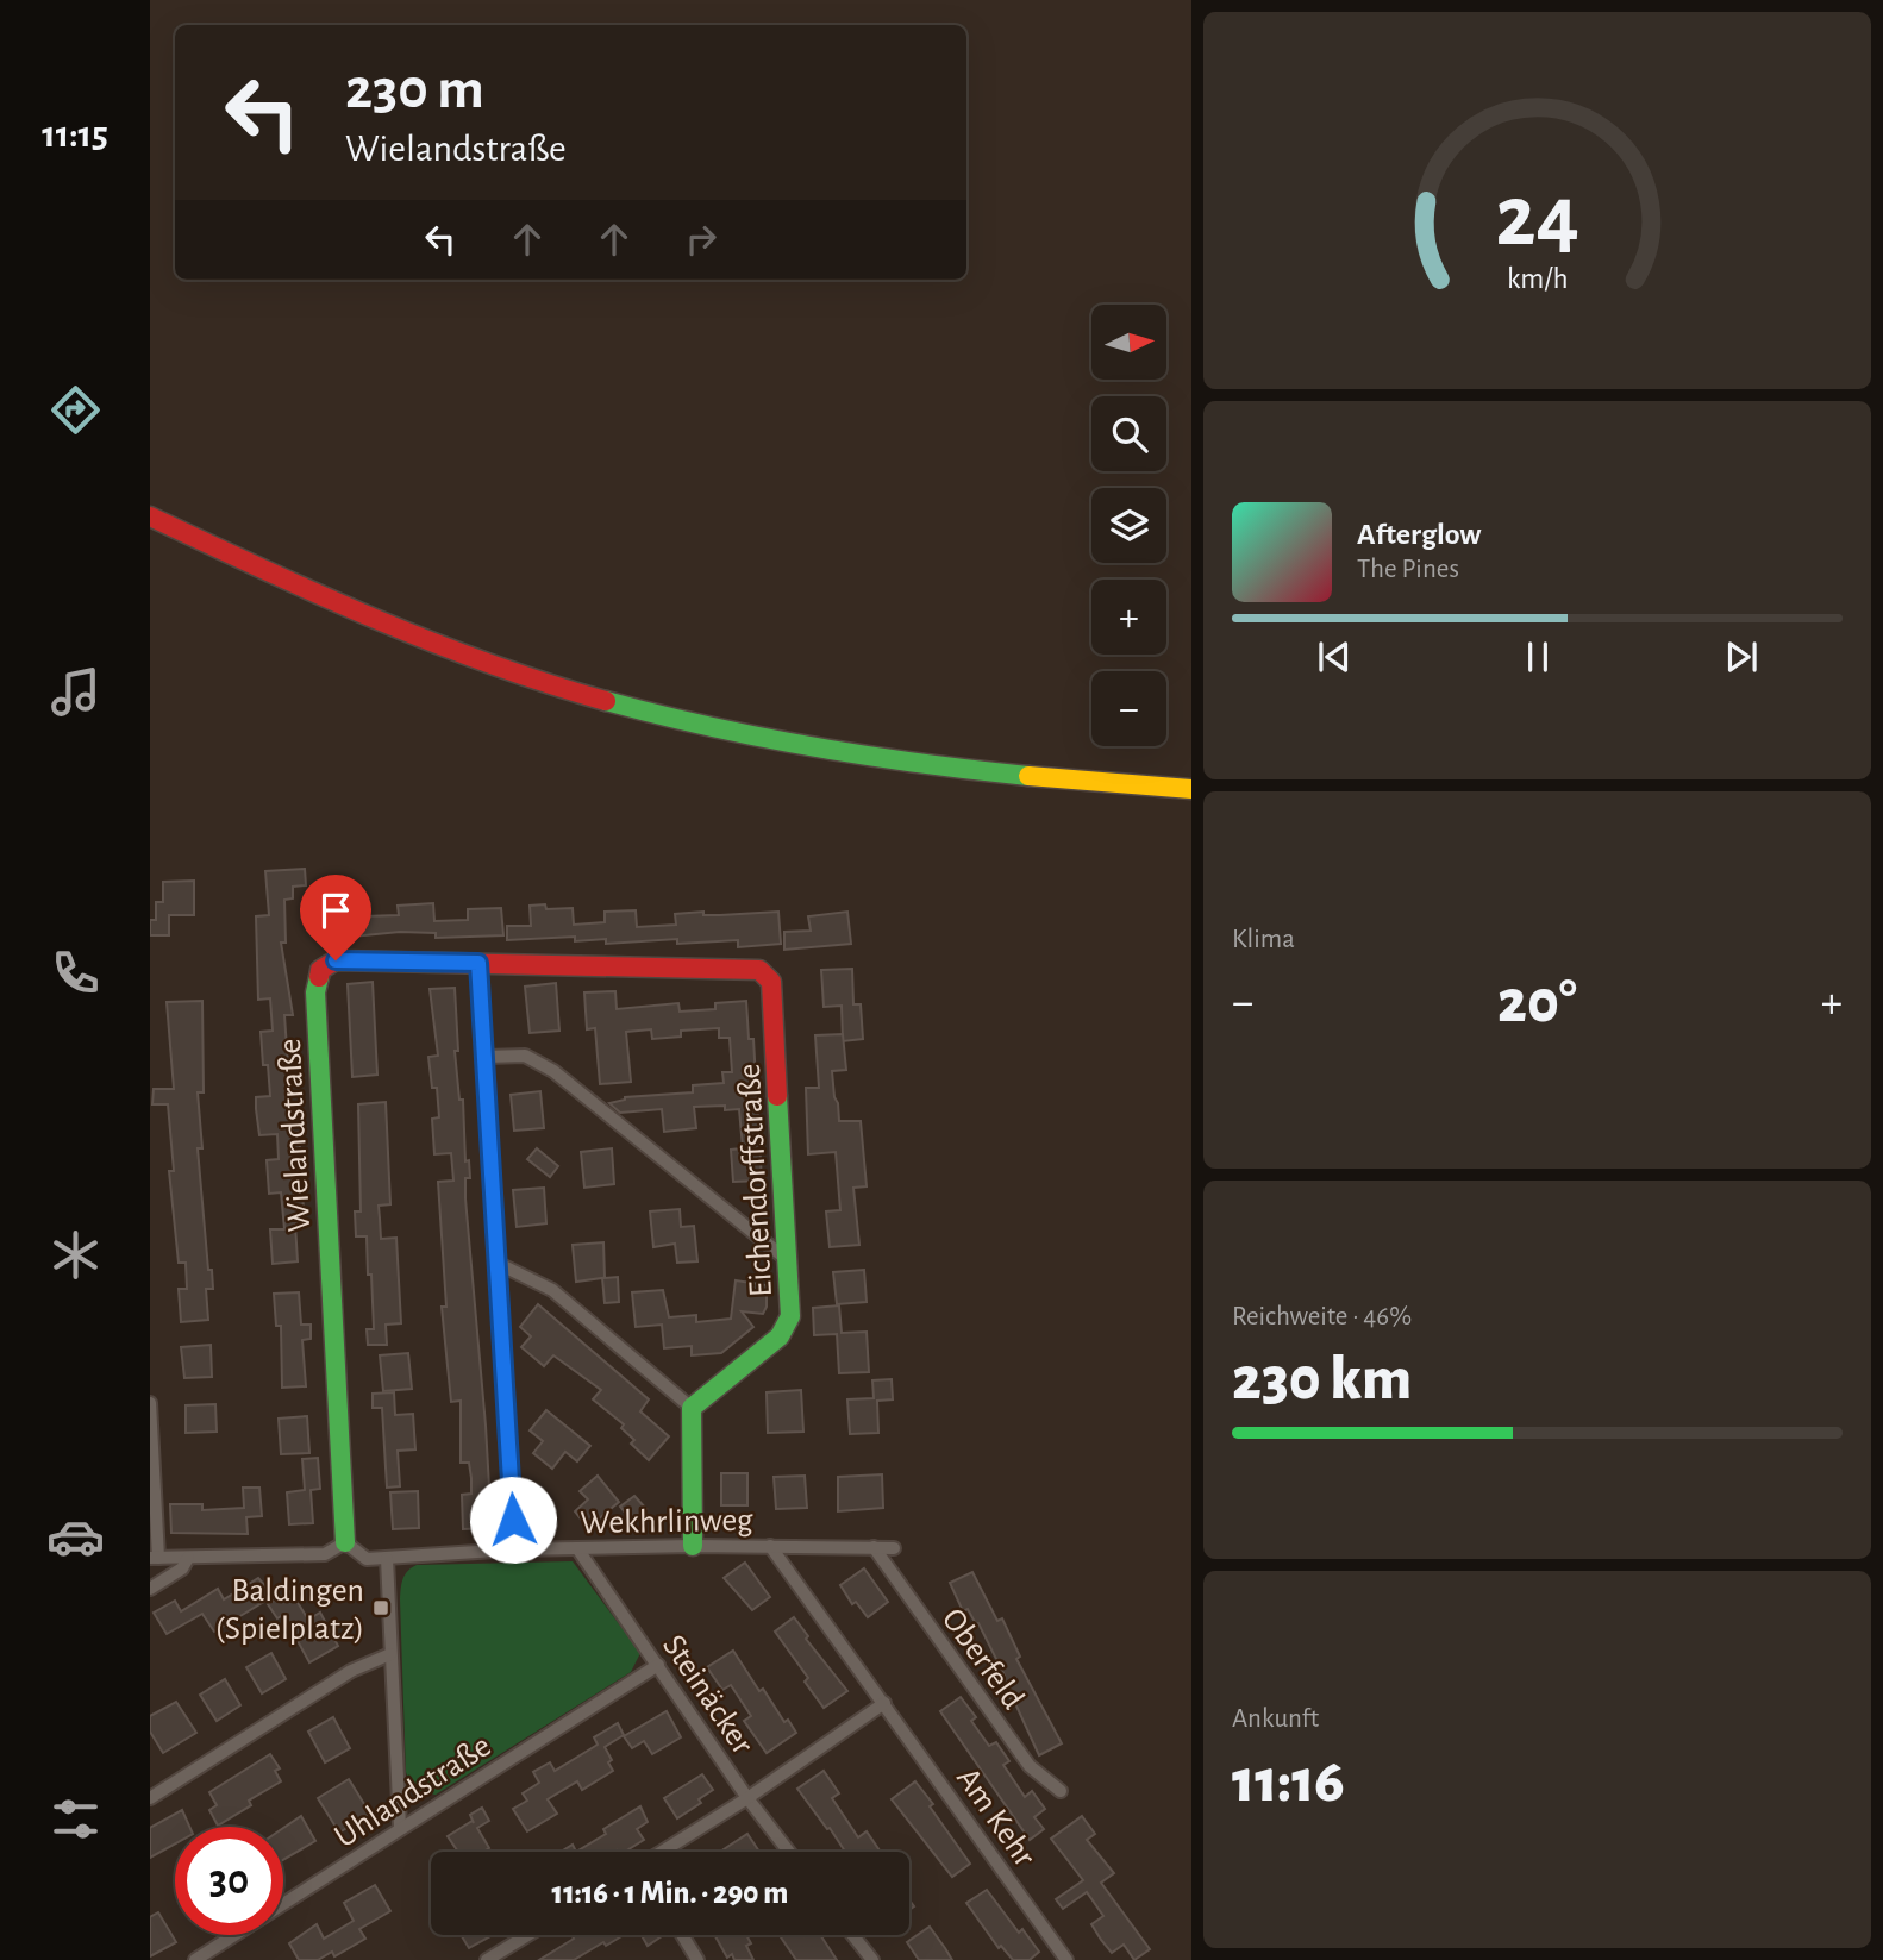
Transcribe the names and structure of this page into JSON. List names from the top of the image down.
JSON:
{
  "streets": {
    "street": [
      "Wielandstraße",
      "Eichendorffstraße",
      "Wekhrlinweg",
      "Oberfeld",
      "Steinäcker",
      "Uhlandstraße",
      "Am Kehr"
    ]
  },
  "crossings": [
    ["Wielandstraße", "Eichendorffstraße"],
    ["Wielandstraße", "Wekhrlinweg"],
    ["Wekhrlinweg", "Oberfeld"],
    ["Wekhrlinweg", "Steinäcker"],
    ["Wekhrlinweg", "Am Kehr"],
    ["Steinäcker", "Uhlandstraße"]
  ],
  "places": {
    "transit": ["Baldingen (Spielplatz)"]
  },
  "north": "right",
  "page": {
    "tabs": "11:15",
    "turn": ["230 m", "Wielandstraße"],
    "map_buttons": ["+", "−"],
    "song": ["Afterglow", "The Pines"],
    "tile": [
      "Klima",
      ["Reichweite · 46%", "230 km"],
      ["Ankunft", "11:16"]
    ],
    "heat": ["−", "20°", "+"],
    "limit": "30",
    "trip": "11:16 · 1 Min. · 290 m",
    "gauge": ["24", "km/h"]
  }
}
